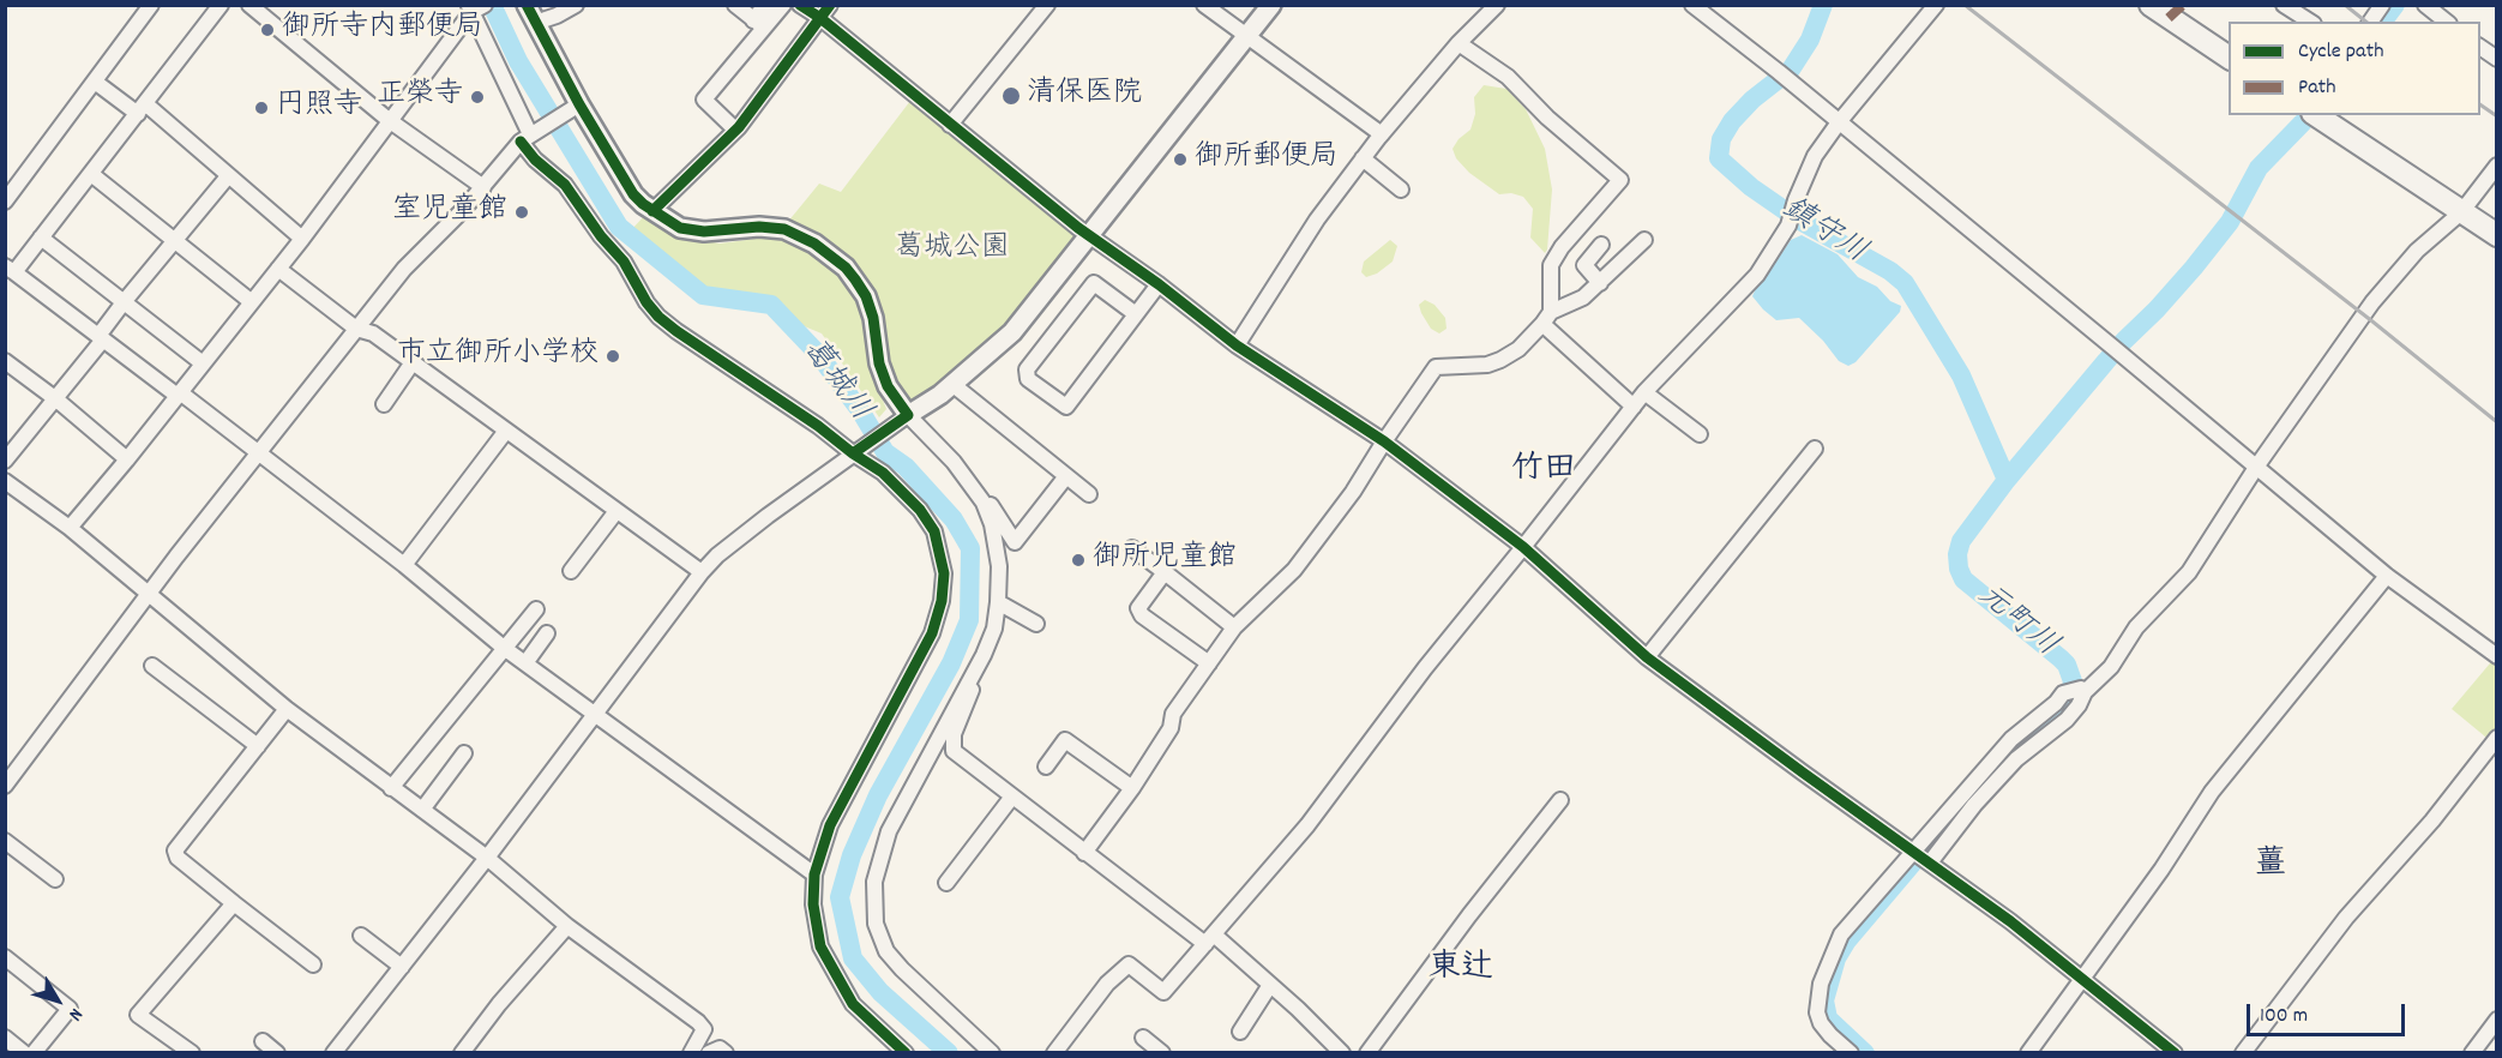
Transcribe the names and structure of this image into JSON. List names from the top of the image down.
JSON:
{
  "districts": ["竹田", "薑", "東辻"],
  "water": ["鎮守川", "葛城川", "元町川"],
  "parks": ["葛城公園"],
  "places": [
    "御所寺内郵便局",
    "清保医院",
    "正榮寺",
    "円照寺",
    "御所郵便局",
    "室児童館",
    "市立御所小学校",
    "御所児童館"
  ],
  "legend": ["Cycle path", "Path"],
  "scale_bar": "100 m",
  "north": "bottom right"
}
